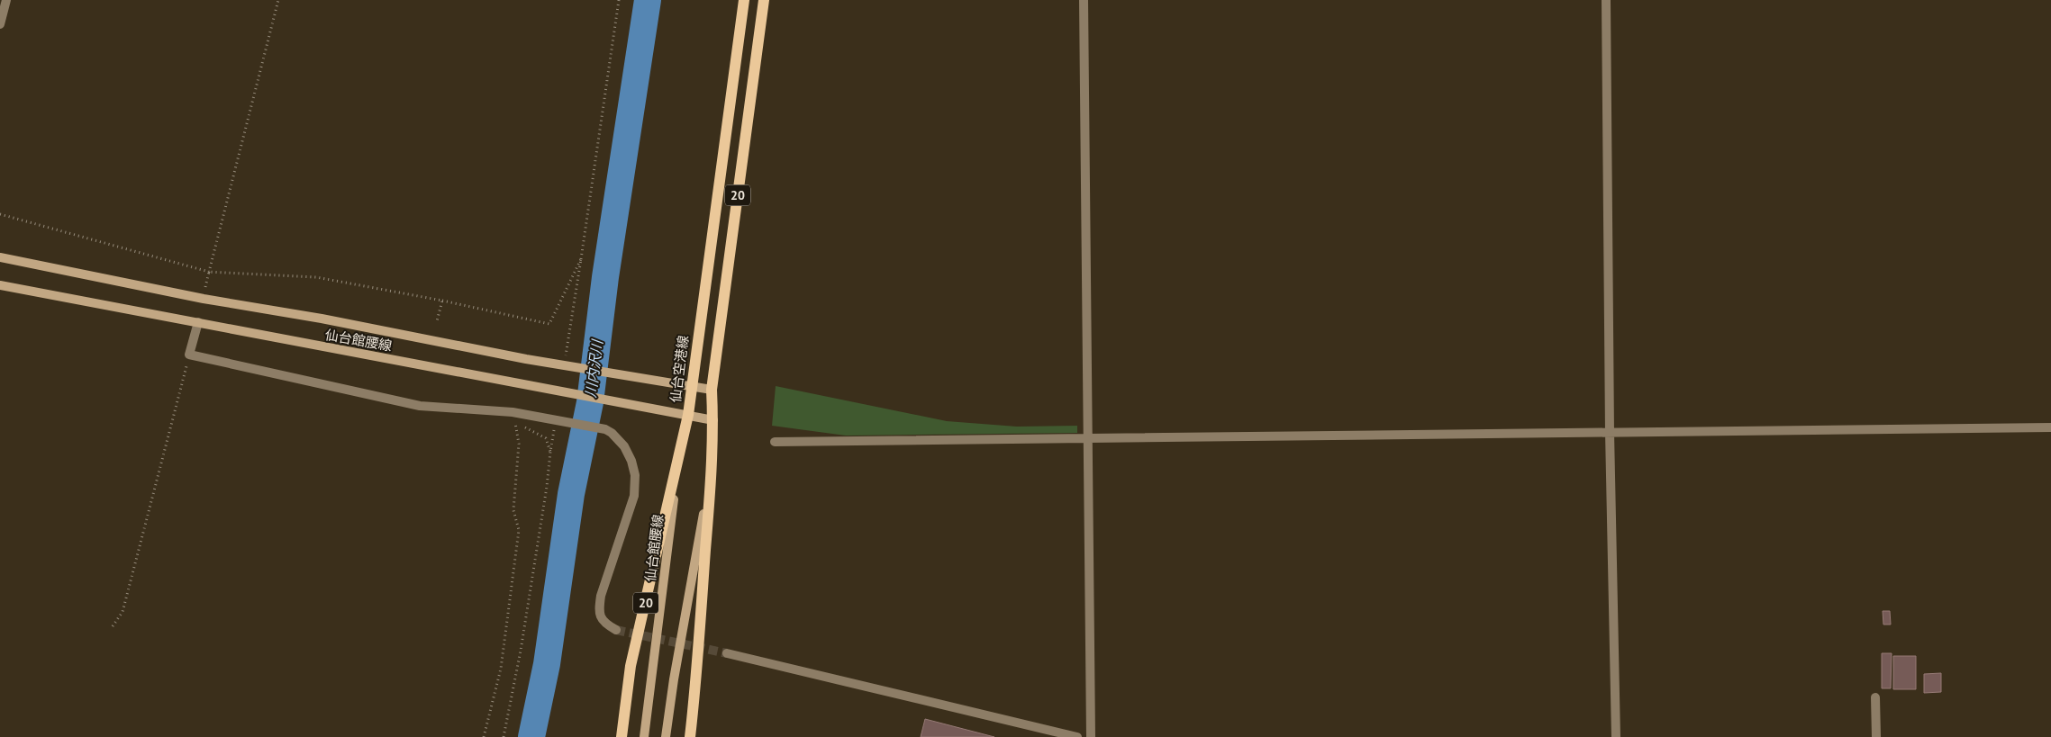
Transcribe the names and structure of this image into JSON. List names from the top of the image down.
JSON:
{
  "streets": {
    "main road": ["20", "仙台館腰線", "仙台空港線"]
  },
  "crossings": [
    ["20", "仙台館腰線"],
    ["仙台館腰線", "仙台空港線"]
  ],
  "water": ["川内沢川"]
}
